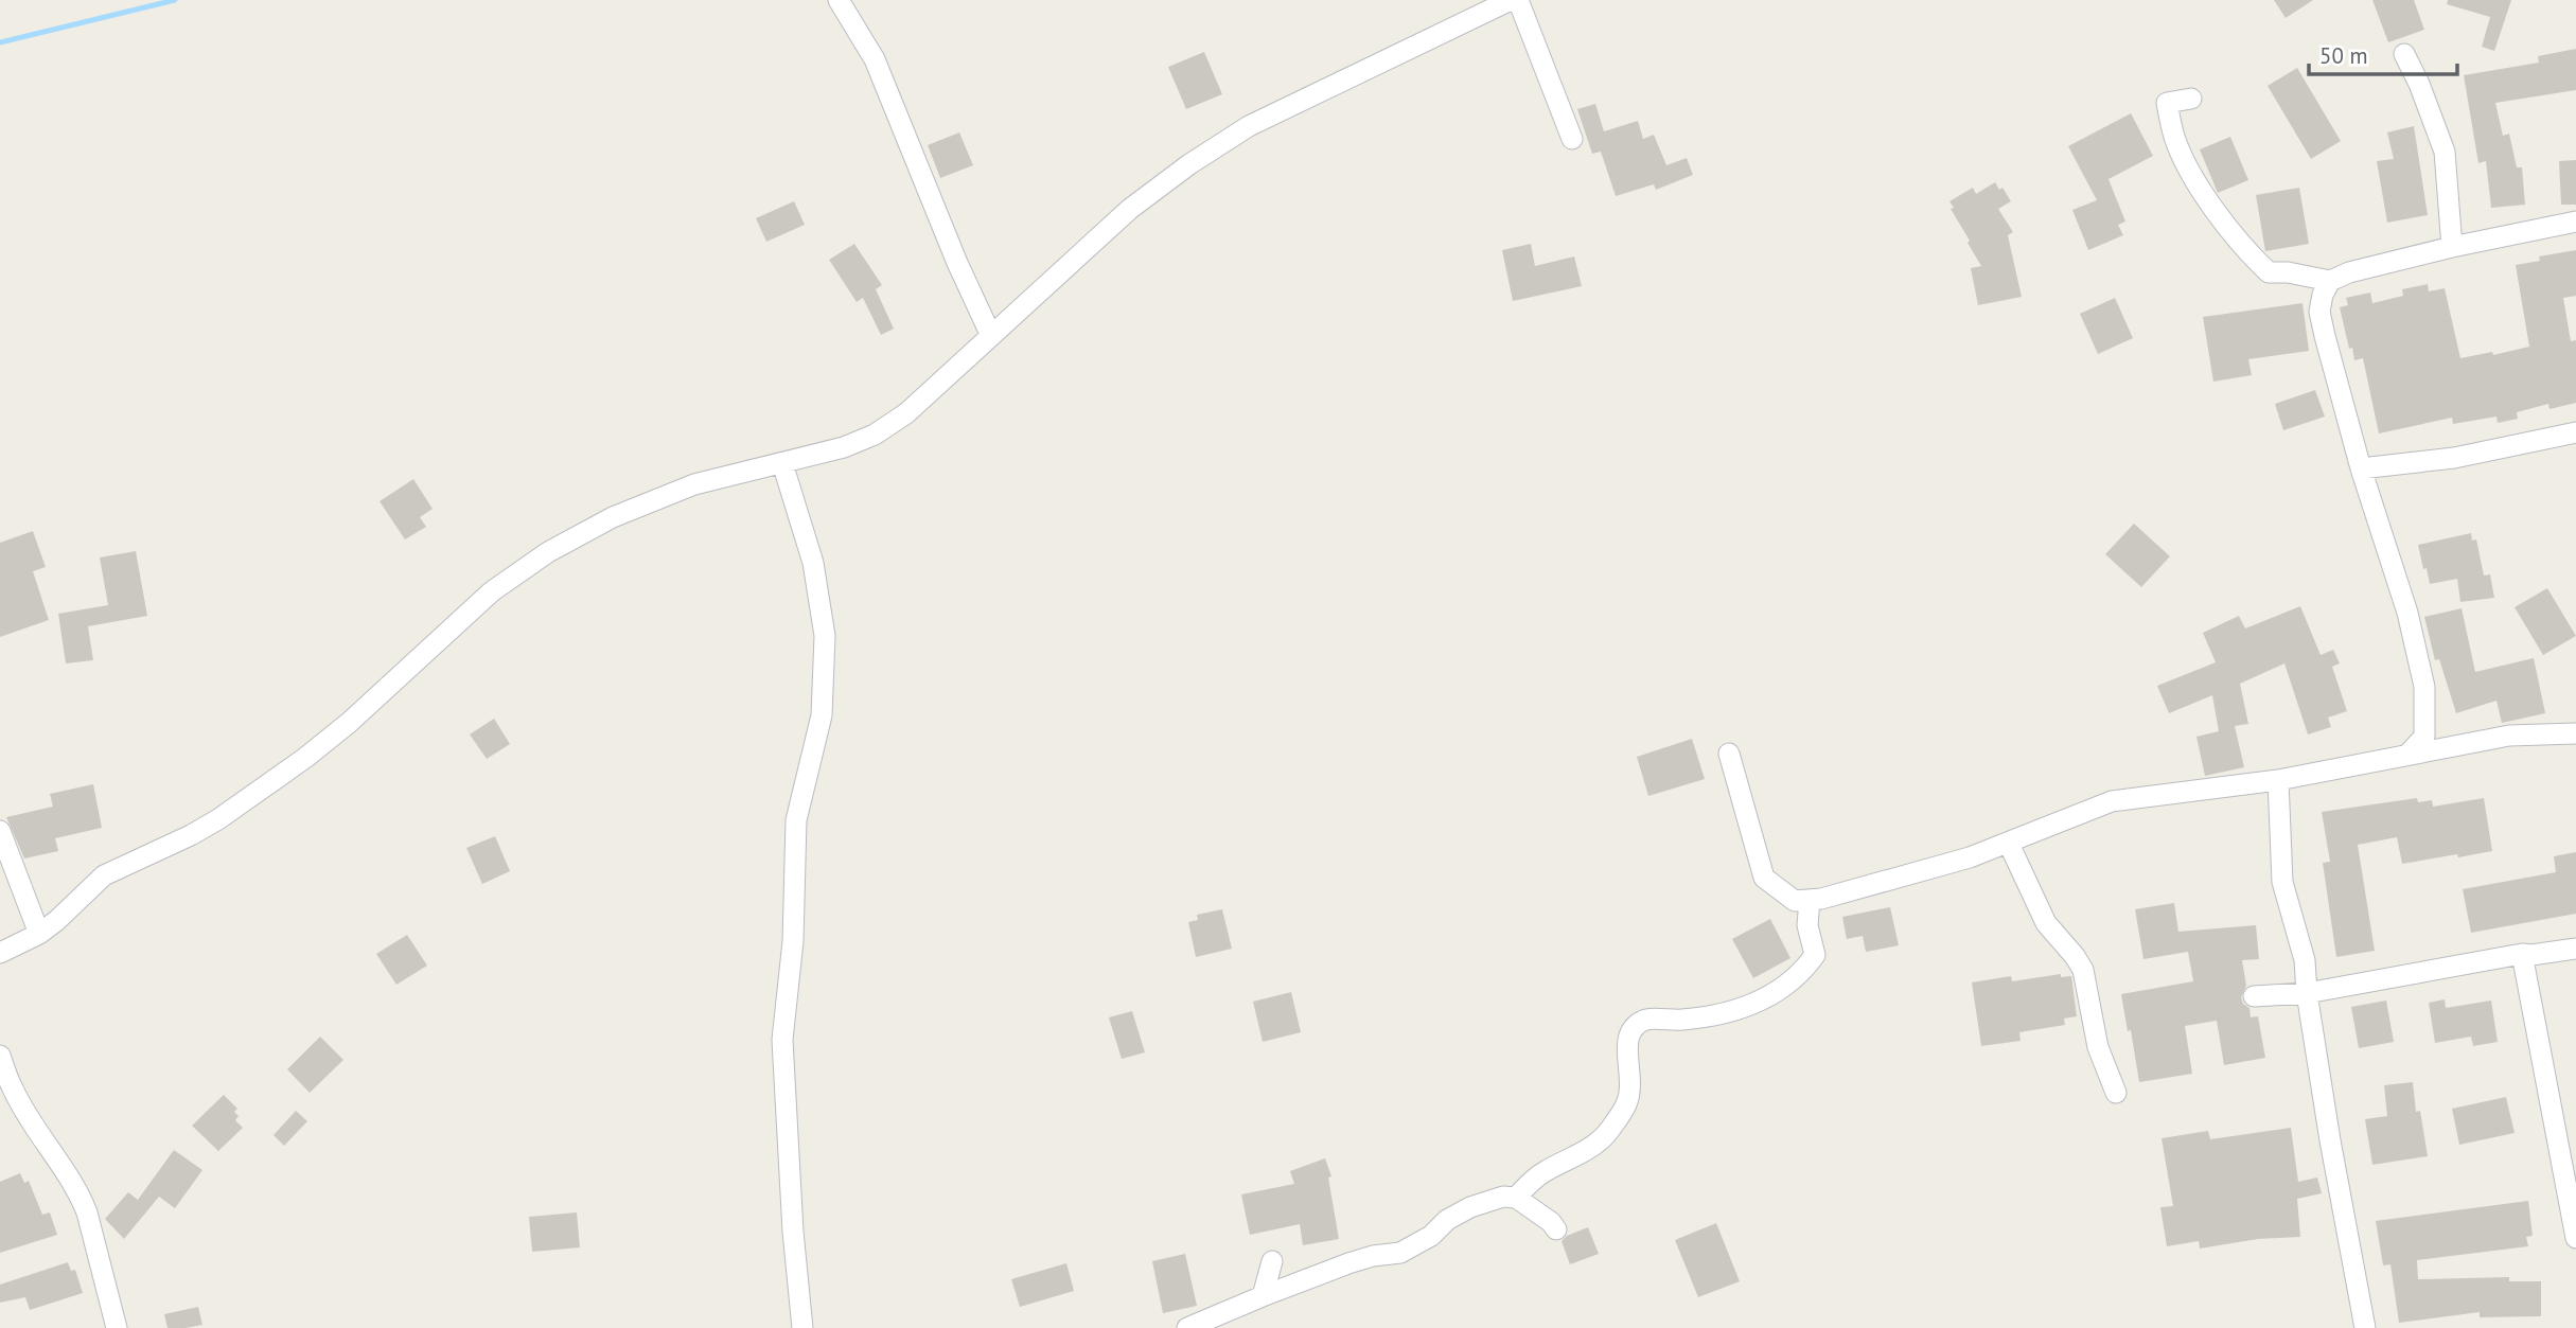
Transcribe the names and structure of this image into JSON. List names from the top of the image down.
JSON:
{
  "scale_bar": "50 m"
}
